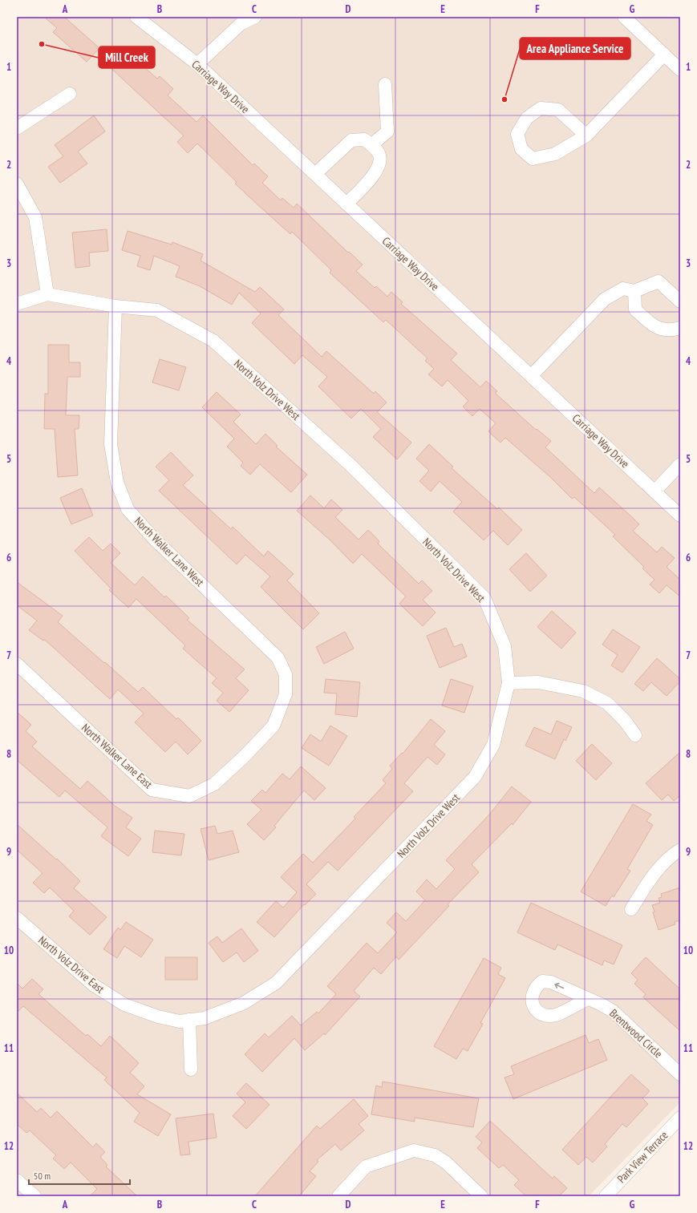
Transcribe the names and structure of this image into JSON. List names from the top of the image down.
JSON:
{
  "streets": {
    "street": [
      "Carriage Way Drive",
      "North Volz Drive West",
      "North Walker Lane West",
      "North Walker Lane East",
      "North Volz Drive East",
      "Brentwood Circle",
      "Park View Terrace"
    ]
  },
  "crossings": [
    ["North Volz Drive West", "North Walker Lane West"],
    ["North Volz Drive West", "North Volz Drive East"],
    ["North Walker Lane West", "North Walker Lane East"]
  ],
  "places": ["Mill Creek", "Area Appliance Service"],
  "scale_bar": "50 m",
  "grid": {
    "columns": [
      "A",
      "B",
      "C",
      "D",
      "E",
      "F",
      "G"
    ],
    "rows": [
      "1",
      "2",
      "3",
      "4",
      "5",
      "6",
      "7",
      "8",
      "9",
      "10",
      "11",
      "12"
    ]
  }
}
